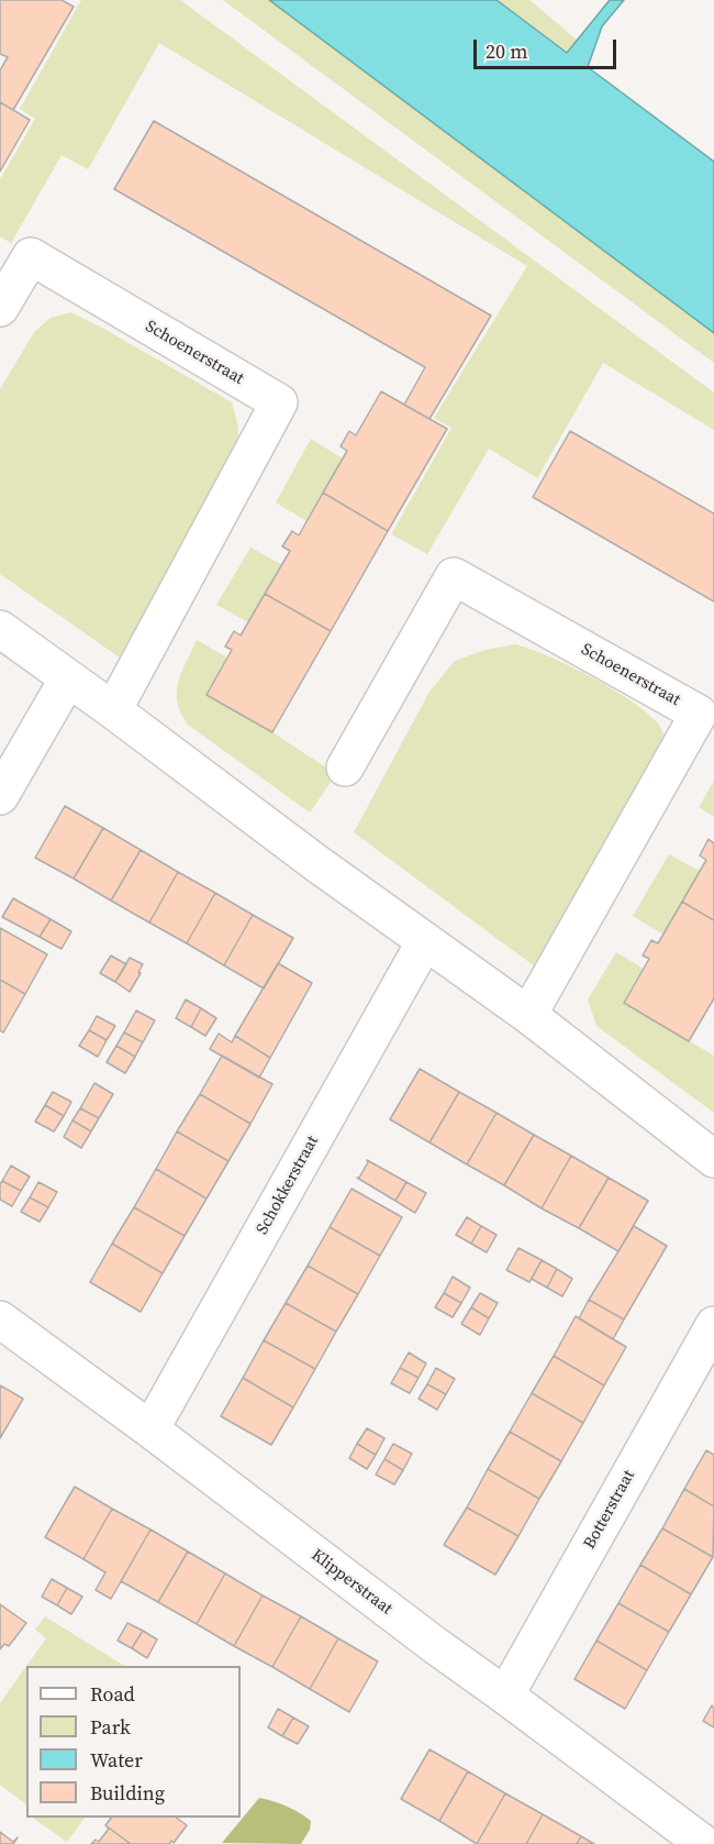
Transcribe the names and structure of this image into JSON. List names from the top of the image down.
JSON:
{
  "streets": {
    "street": [
      "Schoenerstraat",
      "Schokkerstraat",
      "Botterstraat",
      "Klipperstraat"
    ]
  },
  "crossings": [
    ["Schokkerstraat", "Klipperstraat"],
    ["Botterstraat", "Klipperstraat"]
  ],
  "legend": [
    "Road",
    "Park",
    "Water",
    "Building"
  ],
  "scale_bar": "20 m"
}
